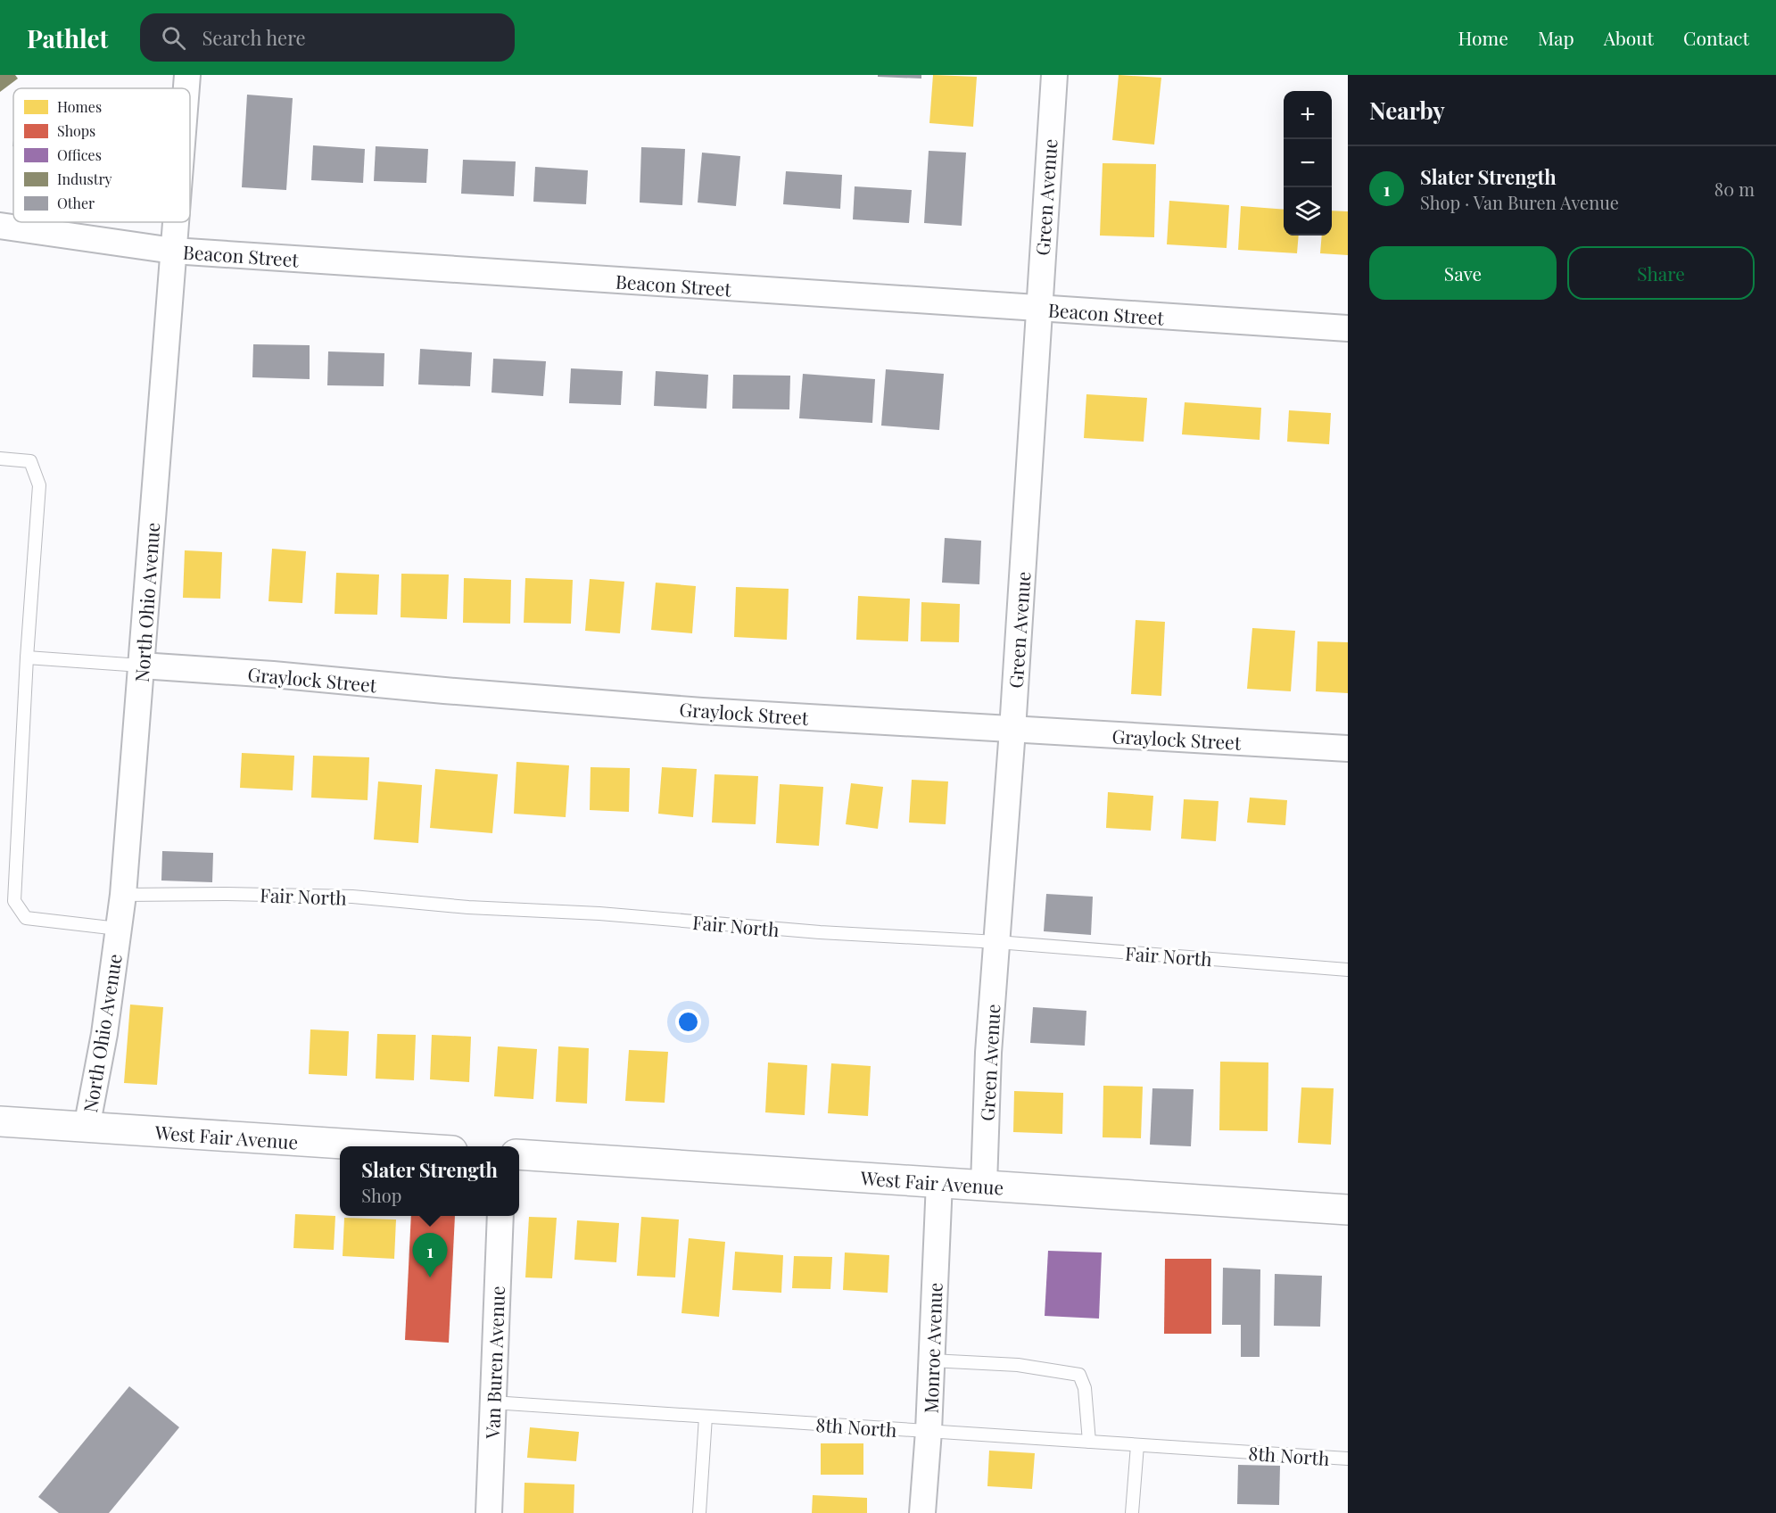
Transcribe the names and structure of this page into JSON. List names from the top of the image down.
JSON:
{
  "streets": {
    "street": [
      "Green Avenue",
      "Beacon Street",
      "North Ohio Avenue",
      "Graylock Street",
      "West Fair Avenue",
      "Monroe Avenue",
      "Van Buren Avenue"
    ],
    "lane": ["Fair North", "8th North"]
  },
  "crossings": [
    ["Green Avenue", "Beacon Street"],
    ["Green Avenue", "Graylock Street"],
    ["Green Avenue", "Fair North"],
    ["Green Avenue", "West Fair Avenue"],
    ["Beacon Street", "North Ohio Avenue"],
    ["North Ohio Avenue", "Graylock Street"],
    ["North Ohio Avenue", "Fair North"],
    ["North Ohio Avenue", "West Fair Avenue"],
    ["West Fair Avenue", "Monroe Avenue"],
    ["Monroe Avenue", "8th North"],
    ["Van Buren Avenue", "8th North"]
  ],
  "legend": [
    "Homes",
    "Shops",
    "Offices",
    "Industry",
    "Other"
  ],
  "page": {
    "header": "Pathlet",
    "search": "Search here",
    "nav": [
      "Home",
      "Map",
      "About",
      "Contact"
    ],
    "heading": "Nearby",
    "map_buttons": ["+", "−"],
    "list": [
      {
        "mark": "1",
        "name": "Slater Strength",
        "note": "Shop · Van Buren Avenue",
        "value": "80 m"
      }
    ],
    "buttons": ["Save", "Share"],
    "popup": ["Slater Strength", "Shop"],
    "pins": "1"
  }
}
